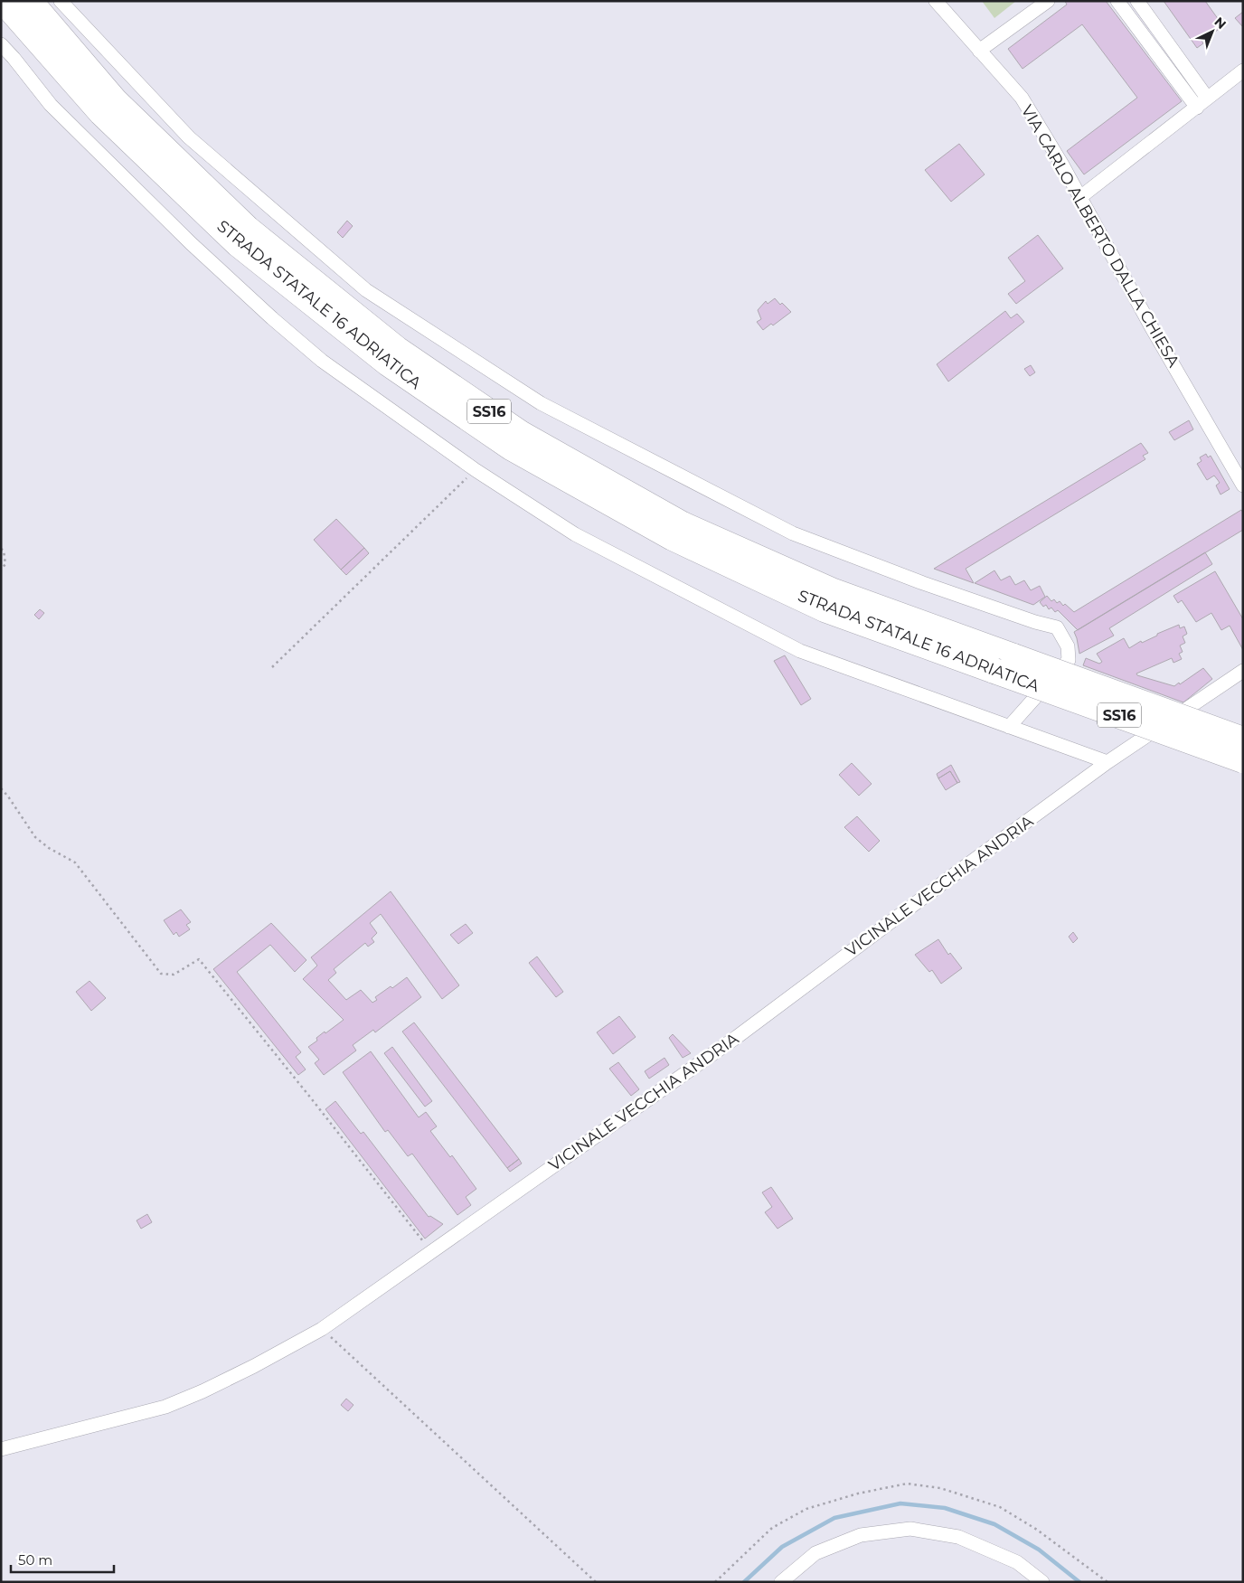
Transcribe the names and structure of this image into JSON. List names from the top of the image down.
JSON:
{
  "streets": {
    "highway": ["STRADA STATALE 16 ADRIATICA", "SS16"],
    "street": ["VIA CARLO ALBERTO DALLA CHIESA", "VICINALE VECCHIA ANDRIA"]
  },
  "scale_bar": "50 m",
  "north": "top right"
}
